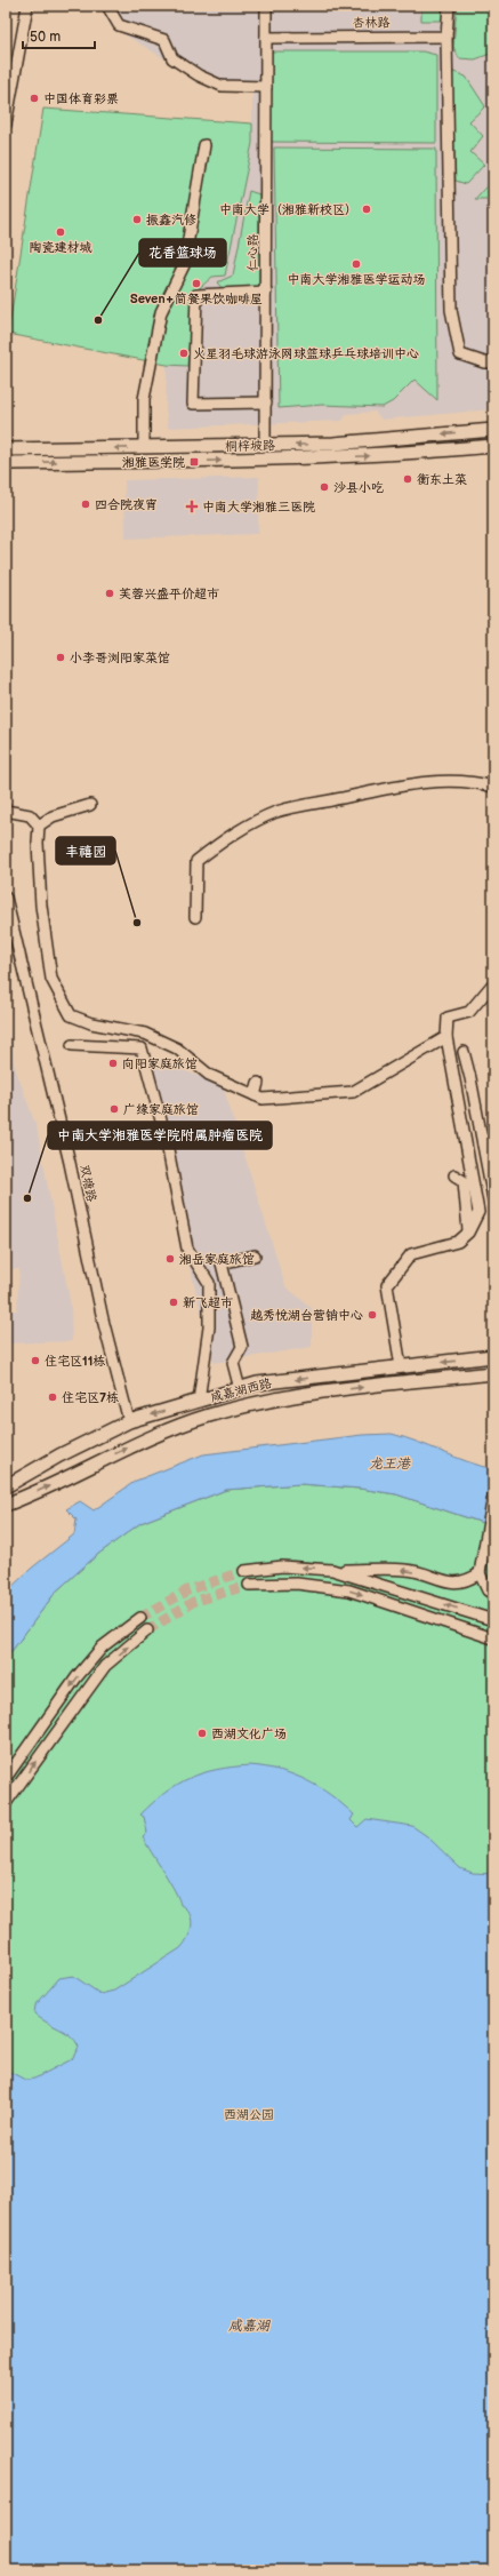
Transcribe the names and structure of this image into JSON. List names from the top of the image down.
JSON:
{
  "streets": {
    "main road": ["桐梓坡路", "咸嘉湖西路"],
    "street": ["杏林路", "仁心路", "双塘路"]
  },
  "crossings": [
    ["杏林路", "仁心路"],
    ["仁心路", "桐梓坡路"],
    ["双塘路", "咸嘉湖西路"]
  ],
  "water": ["龙王港", "咸嘉湖"],
  "parks": ["西湖公园"],
  "places": {
    "other": [
      "中国体育彩票",
      "中南大学（湘雅新校区）",
      "振鑫汽修",
      "陶瓷建材城",
      "中南大学湘雅医学运动场",
      "Seven+简餐果饮咖啡屋",
      "花香篮球场",
      "火星羽毛球游泳网球篮球乒乓球培训中心",
      "衡东土菜",
      "沙县小吃",
      "四合院夜宵",
      "芙蓉兴盛平价超市",
      "小李哥浏阳家菜馆",
      "丰禧园",
      "向阳家庭旅馆",
      "广缘家庭旅馆",
      "中南大学湘雅医学院附属肿瘤医院",
      "湘岳家庭旅馆",
      "新飞超市",
      "越秀悦湖台营销中心",
      "住宅区11栋",
      "住宅区7栋",
      "西湖文化广场"
    ],
    "transit": ["湘雅医学院"],
    "health": ["中南大学湘雅三医院"]
  },
  "scale_bar": "50 m"
}
